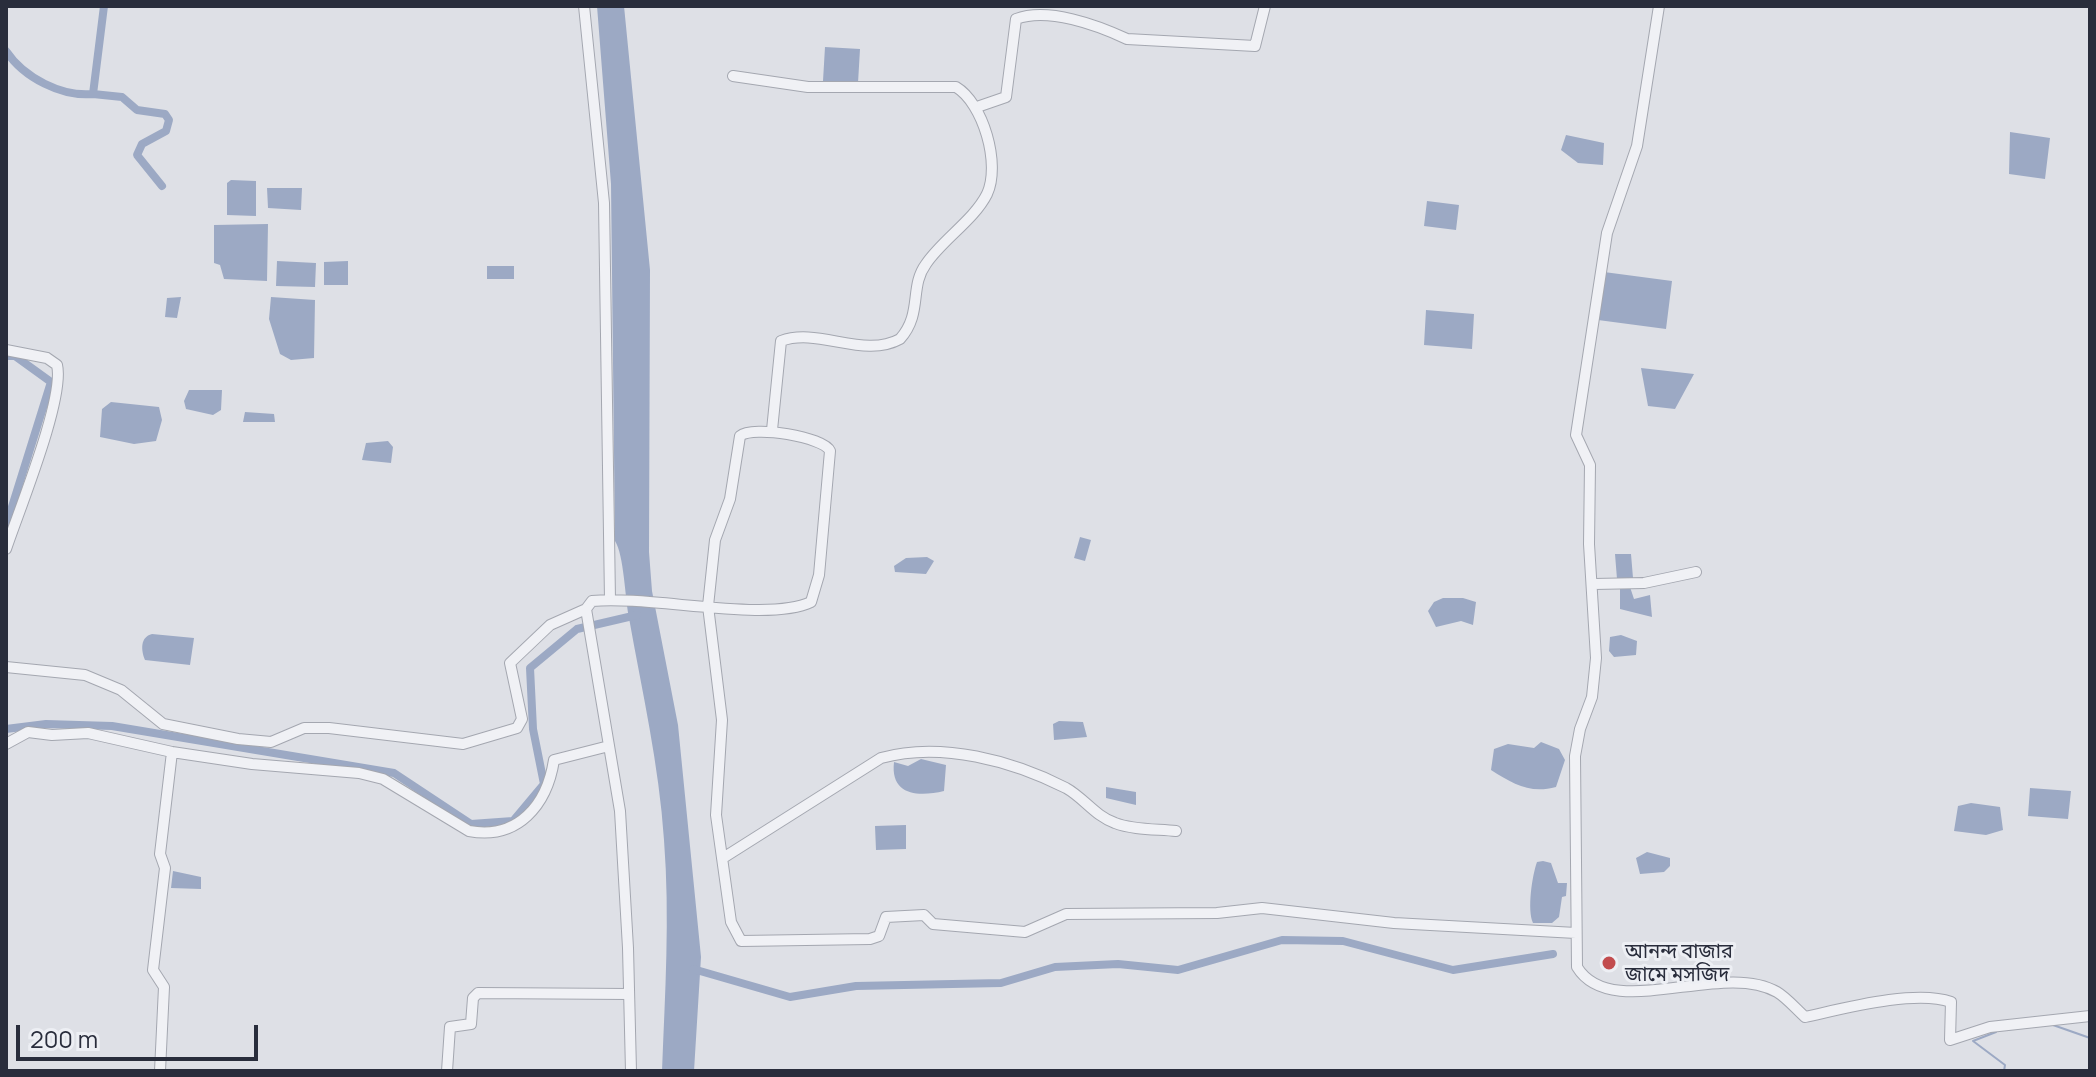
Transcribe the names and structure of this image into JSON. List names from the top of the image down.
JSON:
{
  "places": ["আনন্দ বাজার জামে মসজিদ"],
  "scale_bar": "200 m"
}
